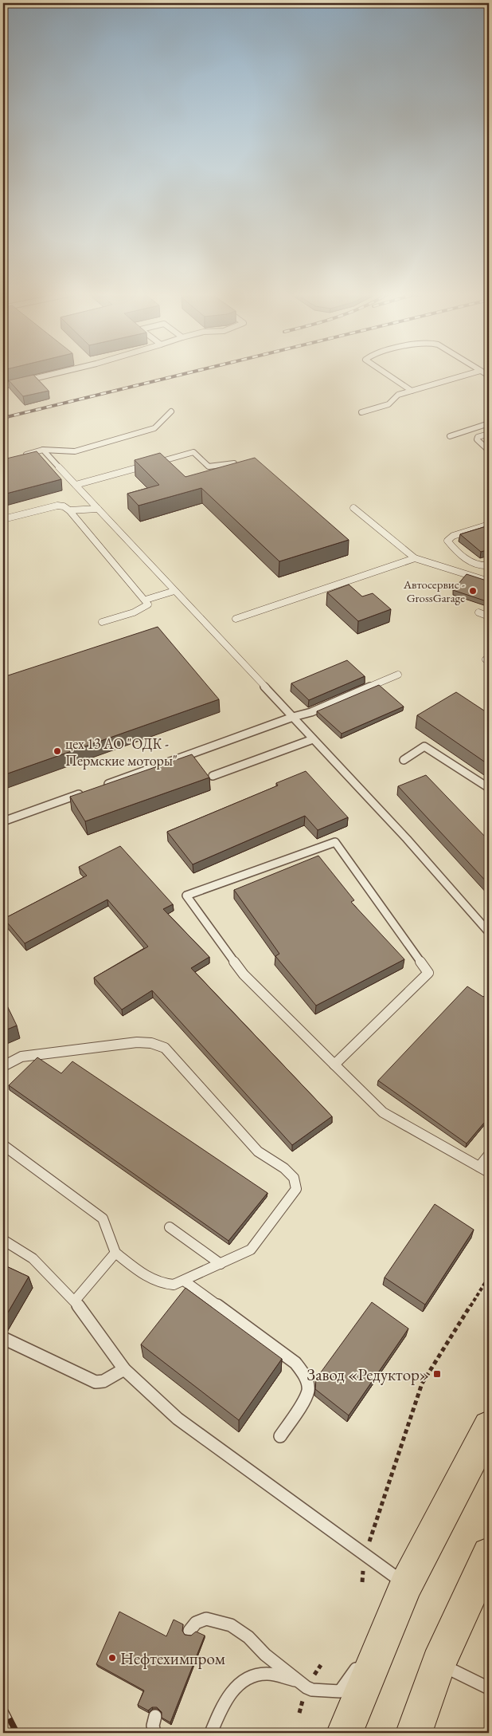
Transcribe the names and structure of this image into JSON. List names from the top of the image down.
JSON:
{
  "places": {
    "other": ["Автосервис - GrossGarage", "цех 13 АО \"ОДК - Пермские моторы\"", "Нефтехимпром"],
    "transit": ["Завод «Редуктор»"]
  }
}
